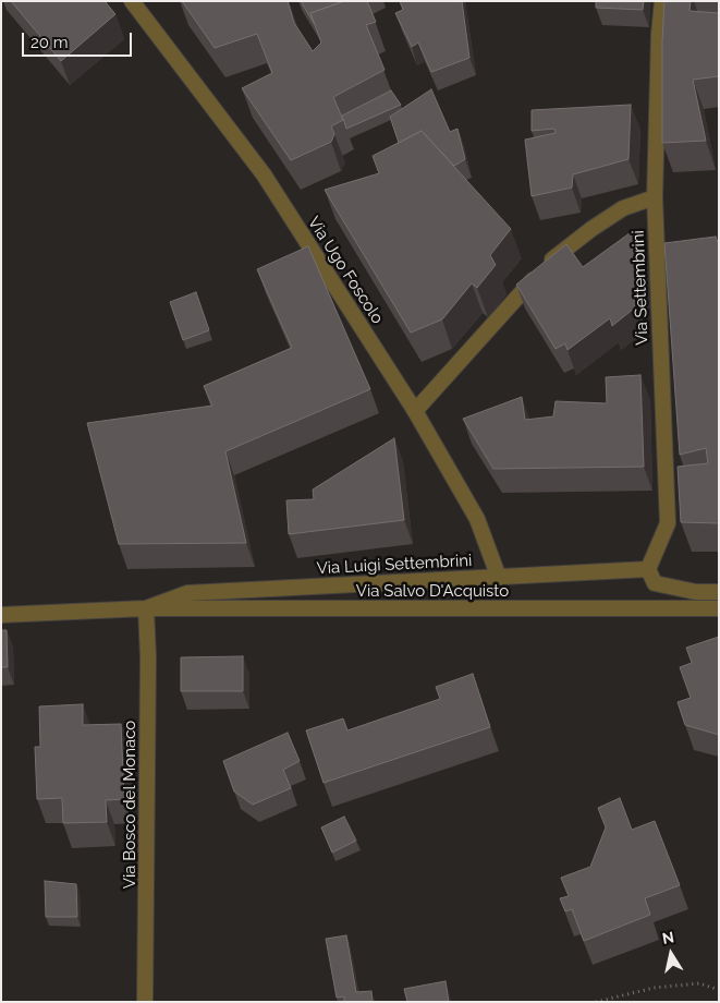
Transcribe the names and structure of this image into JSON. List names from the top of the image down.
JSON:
{
  "streets": {
    "street": [
      "Via Ugo Foscolo",
      "Via Settembrini",
      "Via Luigi Settembrini",
      "Via Salvo D'Acquisto",
      "Via Bosco del Monaco"
    ]
  },
  "crossings": [
    ["Via Ugo Foscolo", "Via Luigi Settembrini"],
    ["Via Settembrini", "Via Luigi Settembrini"],
    ["Via Luigi Settembrini", "Via Salvo D'Acquisto"],
    ["Via Luigi Settembrini", "Via Bosco del Monaco"],
    ["Via Salvo D'Acquisto", "Via Bosco del Monaco"]
  ],
  "scale_bar": "20 m",
  "north": "top"
}
